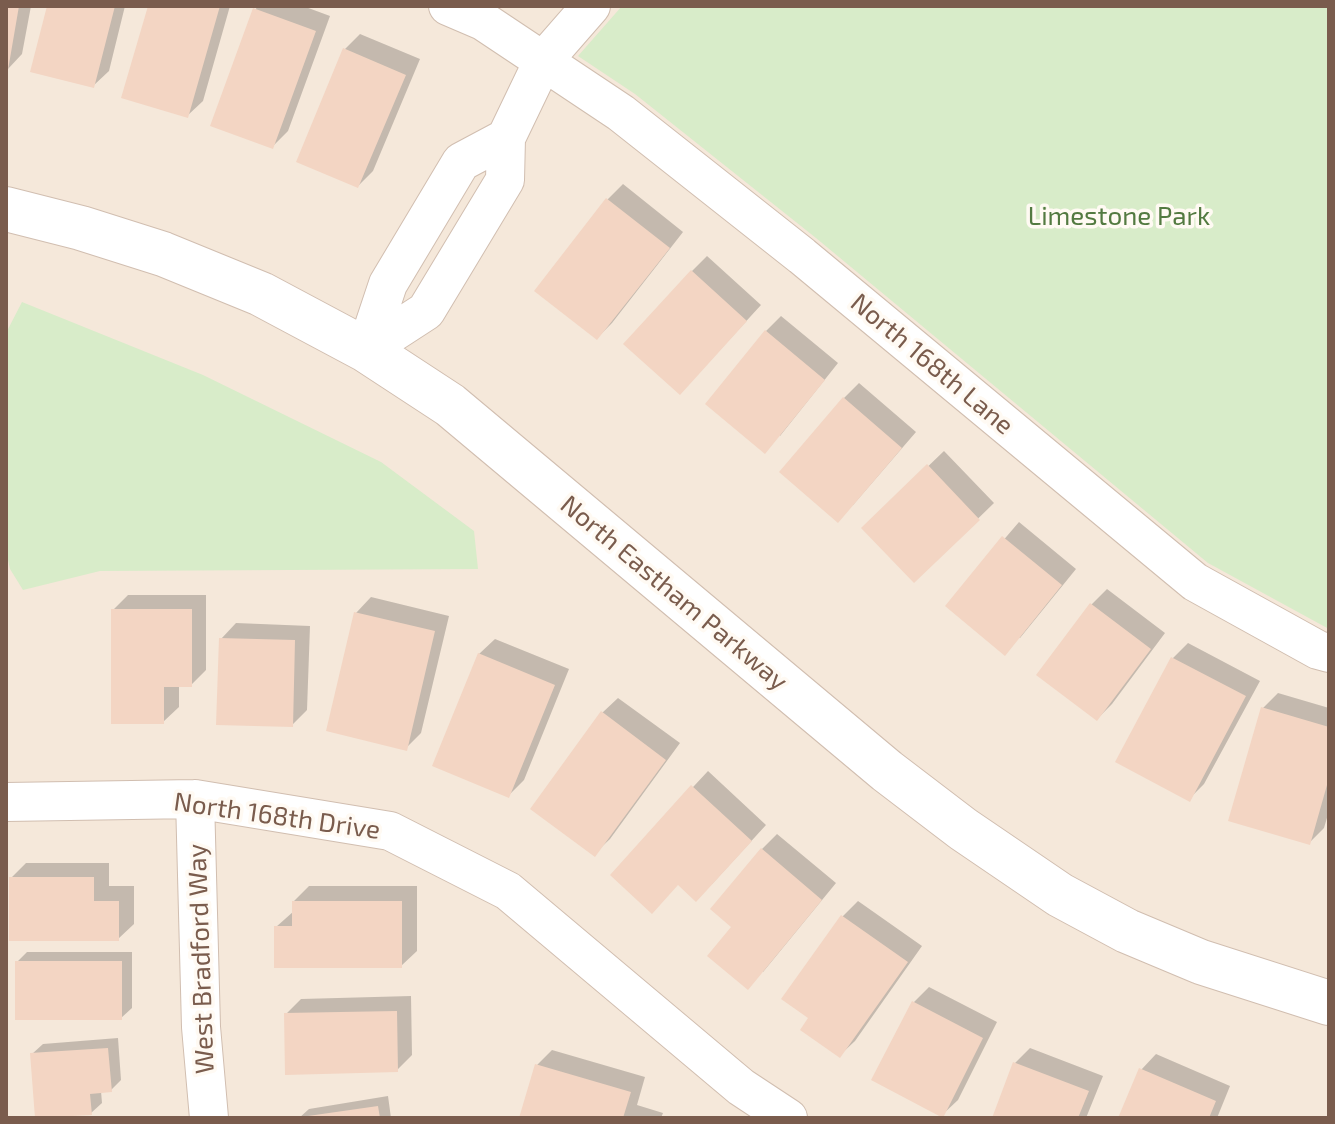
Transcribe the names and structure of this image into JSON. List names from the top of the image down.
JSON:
{
  "streets": {
    "street": [
      "North 168th Lane",
      "North Eastham Parkway",
      "North 168th Drive",
      "West Bradford Way"
    ]
  },
  "crossings": [
    ["North 168th Drive", "West Bradford Way"]
  ],
  "parks": ["Limestone Park"]
}
